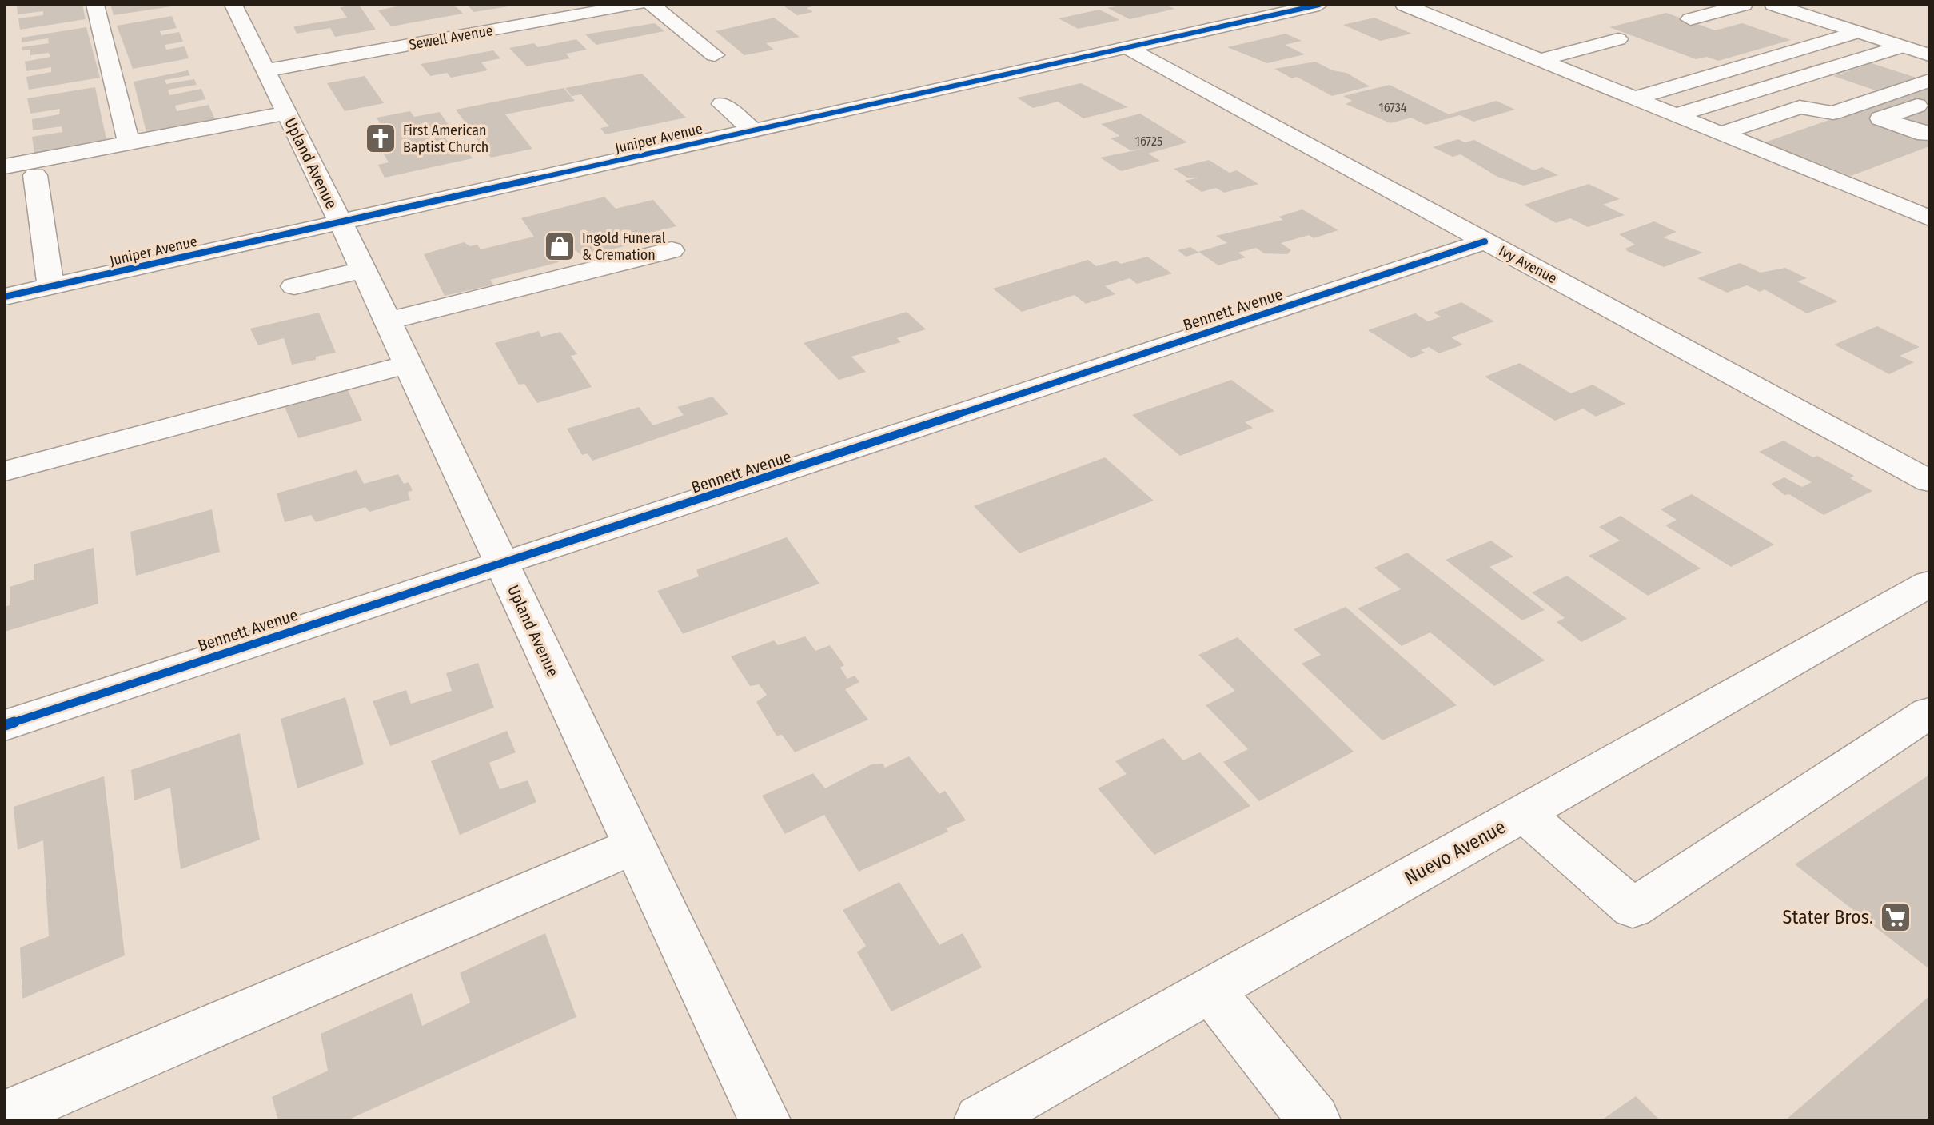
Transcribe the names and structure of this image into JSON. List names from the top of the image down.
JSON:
{
  "streets": {
    "street": [
      "Sewell Avenue",
      "Juniper Avenue",
      "Upland Avenue",
      "Ivy Avenue",
      "Bennett Avenue",
      "Nuevo Avenue"
    ]
  },
  "crossings": [
    ["Sewell Avenue", "Upland Avenue"],
    ["Juniper Avenue", "Upland Avenue"],
    ["Juniper Avenue", "Ivy Avenue"],
    ["Upland Avenue", "Bennett Avenue"],
    ["Ivy Avenue", "Bennett Avenue"]
  ],
  "places": {
    "church": ["First American Baptist Church"],
    "shop": ["Ingold Funeral & Cremation"],
    "supermarket": ["Stater Bros."]
  },
  "house_numbers": ["16734", "16725"]
}
